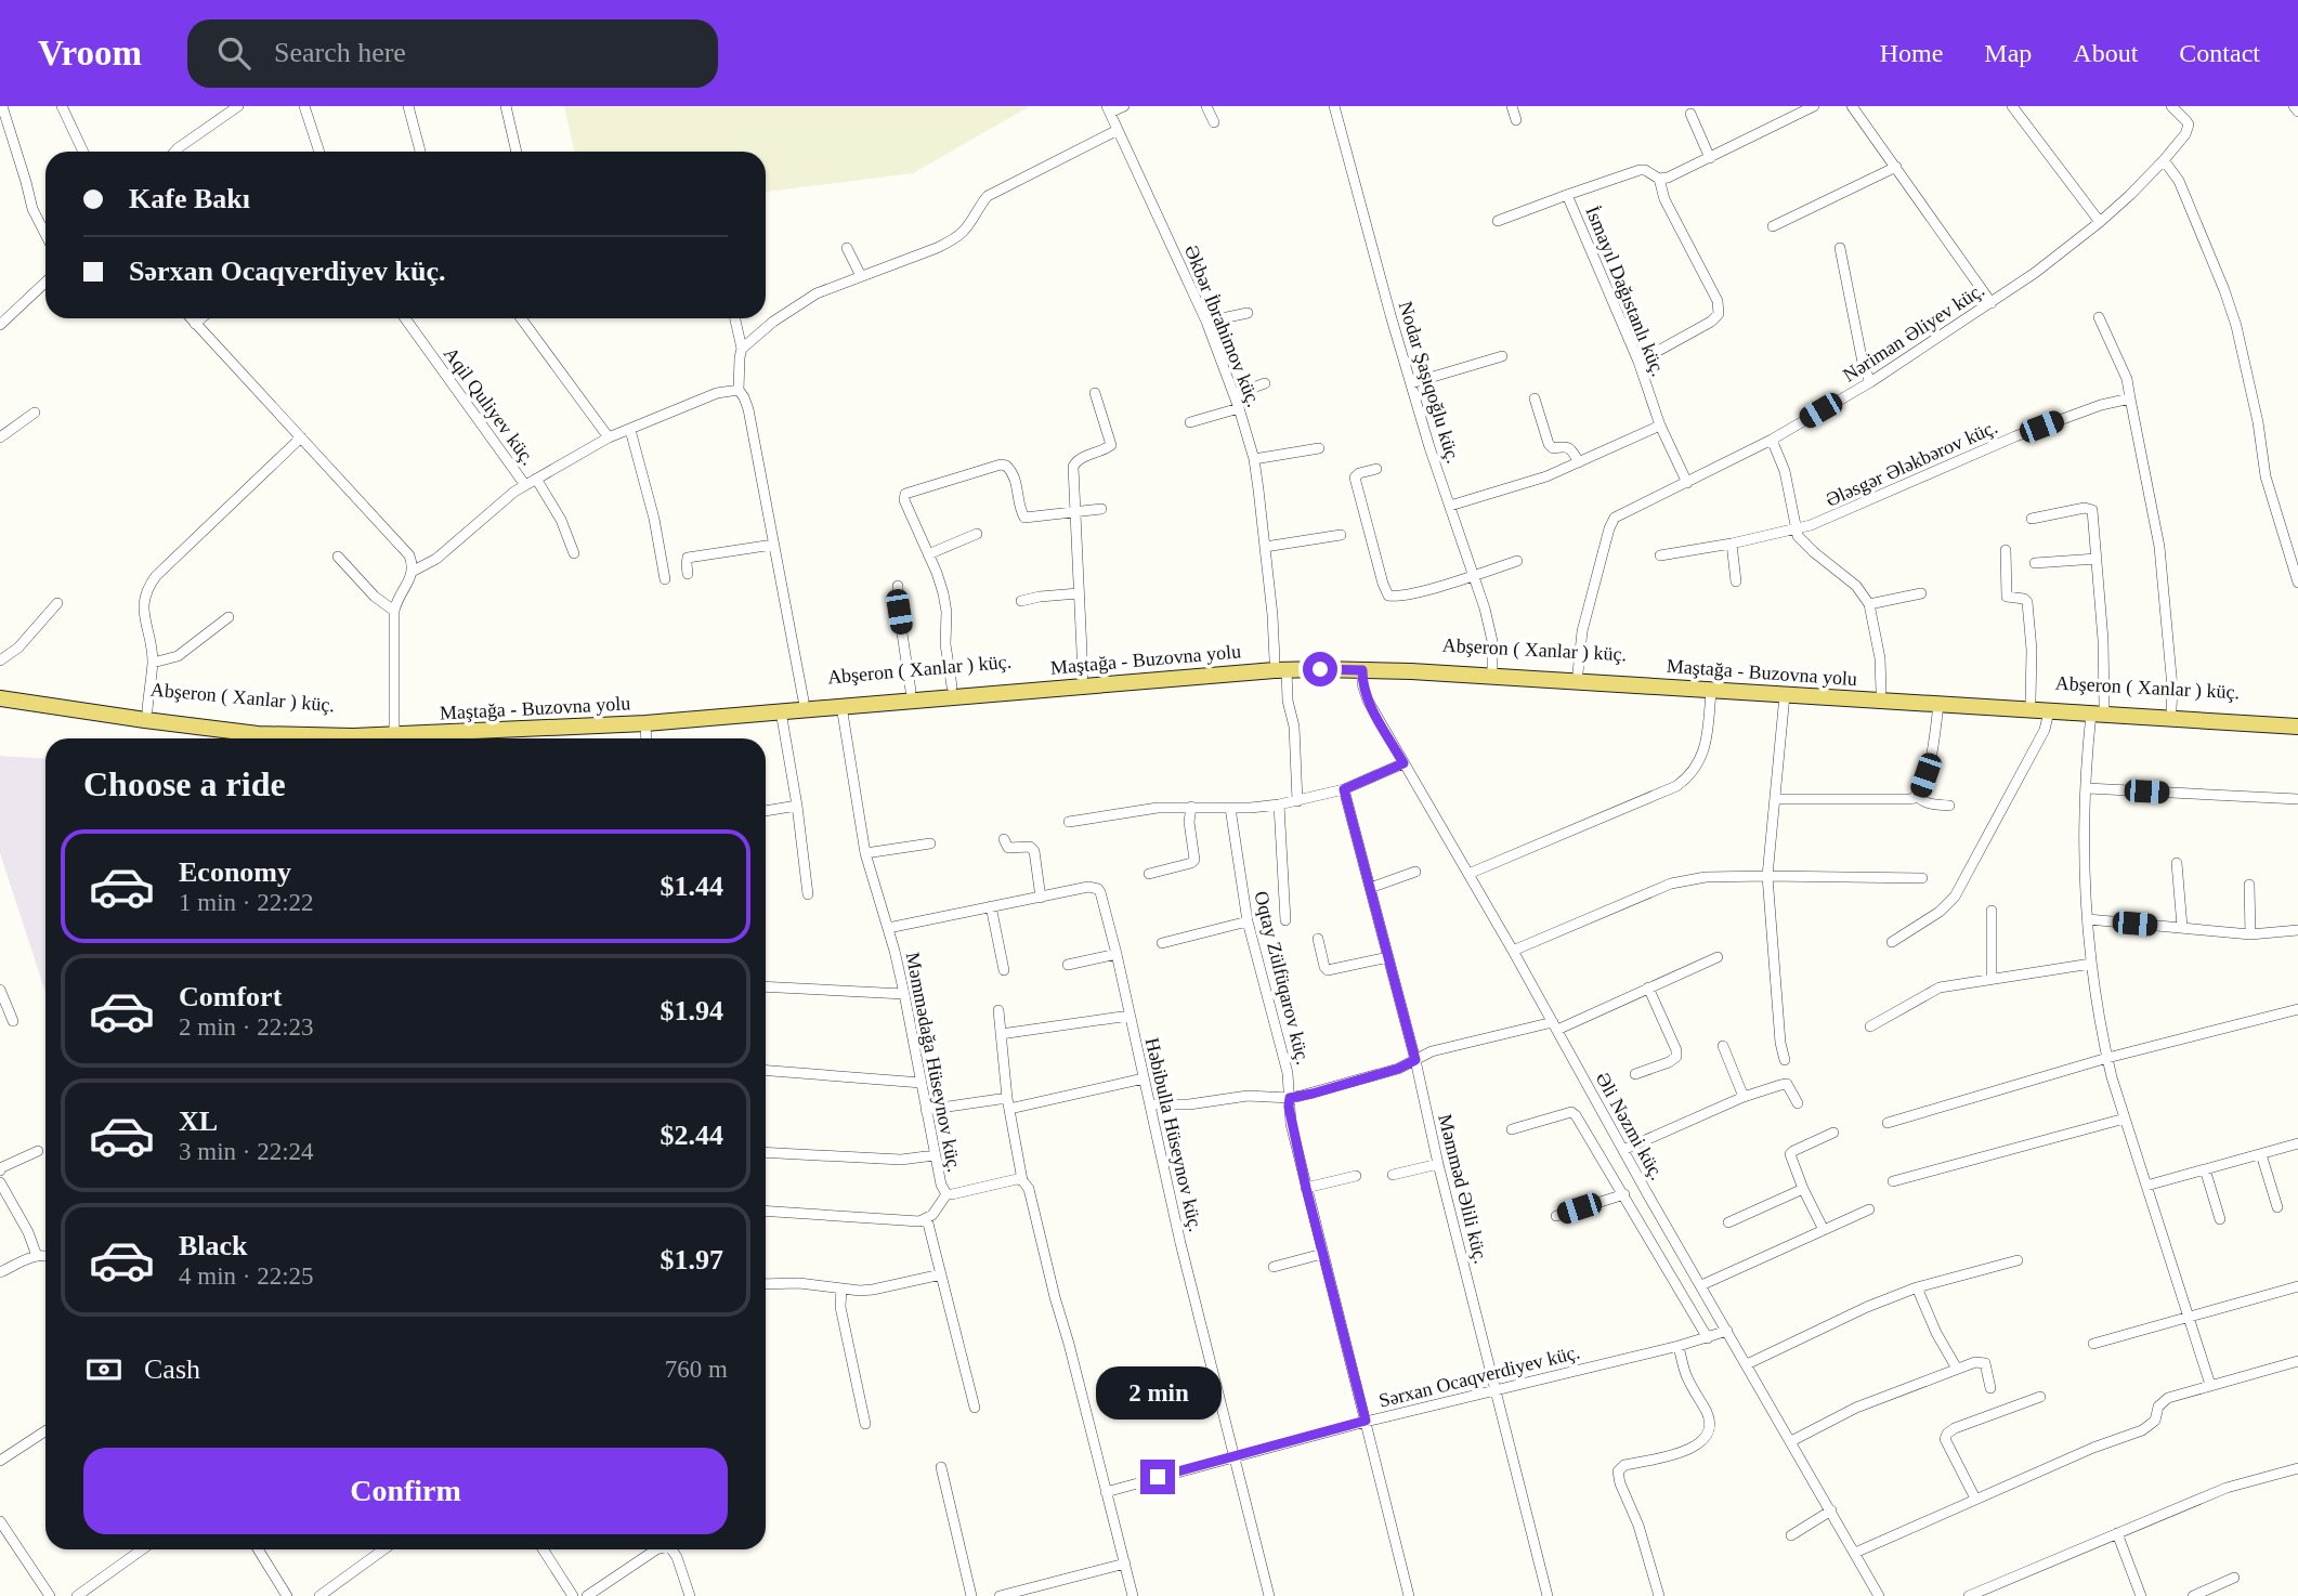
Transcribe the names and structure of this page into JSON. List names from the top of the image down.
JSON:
{
  "streets": {
    "main road": ["Abşeron ( Xanlar ) küç.", "Maştağa - Buzovna yolu"],
    "street": [
      "İsmayıl Dağıstanlı küç.",
      "Əkbər İbrahimov küç.",
      "Nəriman Əliyev küç.",
      "Nodar Şaşıqoğlu küç.",
      "Aqil Quliyev küç.",
      "Ələsgər Ələkbərov küç.",
      "Oqtay Zülfüqarov küç.",
      "Məmmədağa Hüseynov küç.",
      "Əli Nəzmi küç.",
      "Həbibulla Hüseynov küç.",
      "Məmməd Əlili küç.",
      "Sərxan Ocaqverdiyev küç."
    ]
  },
  "crossings": [
    ["İsmayıl Dağıstanlı küç.", "Nəriman Əliyev küç."],
    ["Əkbər İbrahimov küç.", "Abşeron ( Xanlar ) küç."],
    ["Əkbər İbrahimov küç.", "Maştağa - Buzovna yolu"],
    ["Nəriman Əliyev küç.", "Abşeron ( Xanlar ) küç."],
    ["Nodar Şaşıqoğlu küç.", "Abşeron ( Xanlar ) küç."],
    ["Abşeron ( Xanlar ) küç.", "Maştağa - Buzovna yolu"],
    ["Abşeron ( Xanlar ) küç.", "Əli Nəzmi küç."],
    ["Maştağa - Buzovna yolu", "Məmmədağa Hüseynov küç."],
    ["Maştağa - Buzovna yolu", "Əli Nəzmi küç."],
    ["Oqtay Zülfüqarov küç.", "Sərxan Ocaqverdiyev küç."],
    ["Məmmədağa Hüseynov küç.", "Həbibulla Hüseynov küç."],
    ["Əli Nəzmi küç.", "Sərxan Ocaqverdiyev küç."],
    ["Həbibulla Hüseynov küç.", "Sərxan Ocaqverdiyev küç."],
    ["Məmməd Əlili küç.", "Sərxan Ocaqverdiyev küç."]
  ],
  "page": {
    "header": "Vroom",
    "search": "Search here",
    "nav": [
      "Home",
      "Map",
      "About",
      "Contact"
    ],
    "banner": ["Kafe Bakı", "Sərxan Ocaqverdiyev küç."],
    "heading": "Choose a ride",
    "list": [
      {
        "name": "Economy",
        "note": "1 min · 22:22",
        "value": "$1.44"
      },
      {
        "name": "Comfort",
        "note": "2 min · 22:23",
        "value": "$1.94"
      },
      {
        "name": "XL",
        "note": "3 min · 22:24",
        "value": "$2.44"
      },
      {
        "name": "Black",
        "note": "4 min · 22:25",
        "value": "$1.97"
      }
    ],
    "pay": ["Cash", "760 m"],
    "bubble": "2 min",
    "buttons": "Confirm"
  }
}
